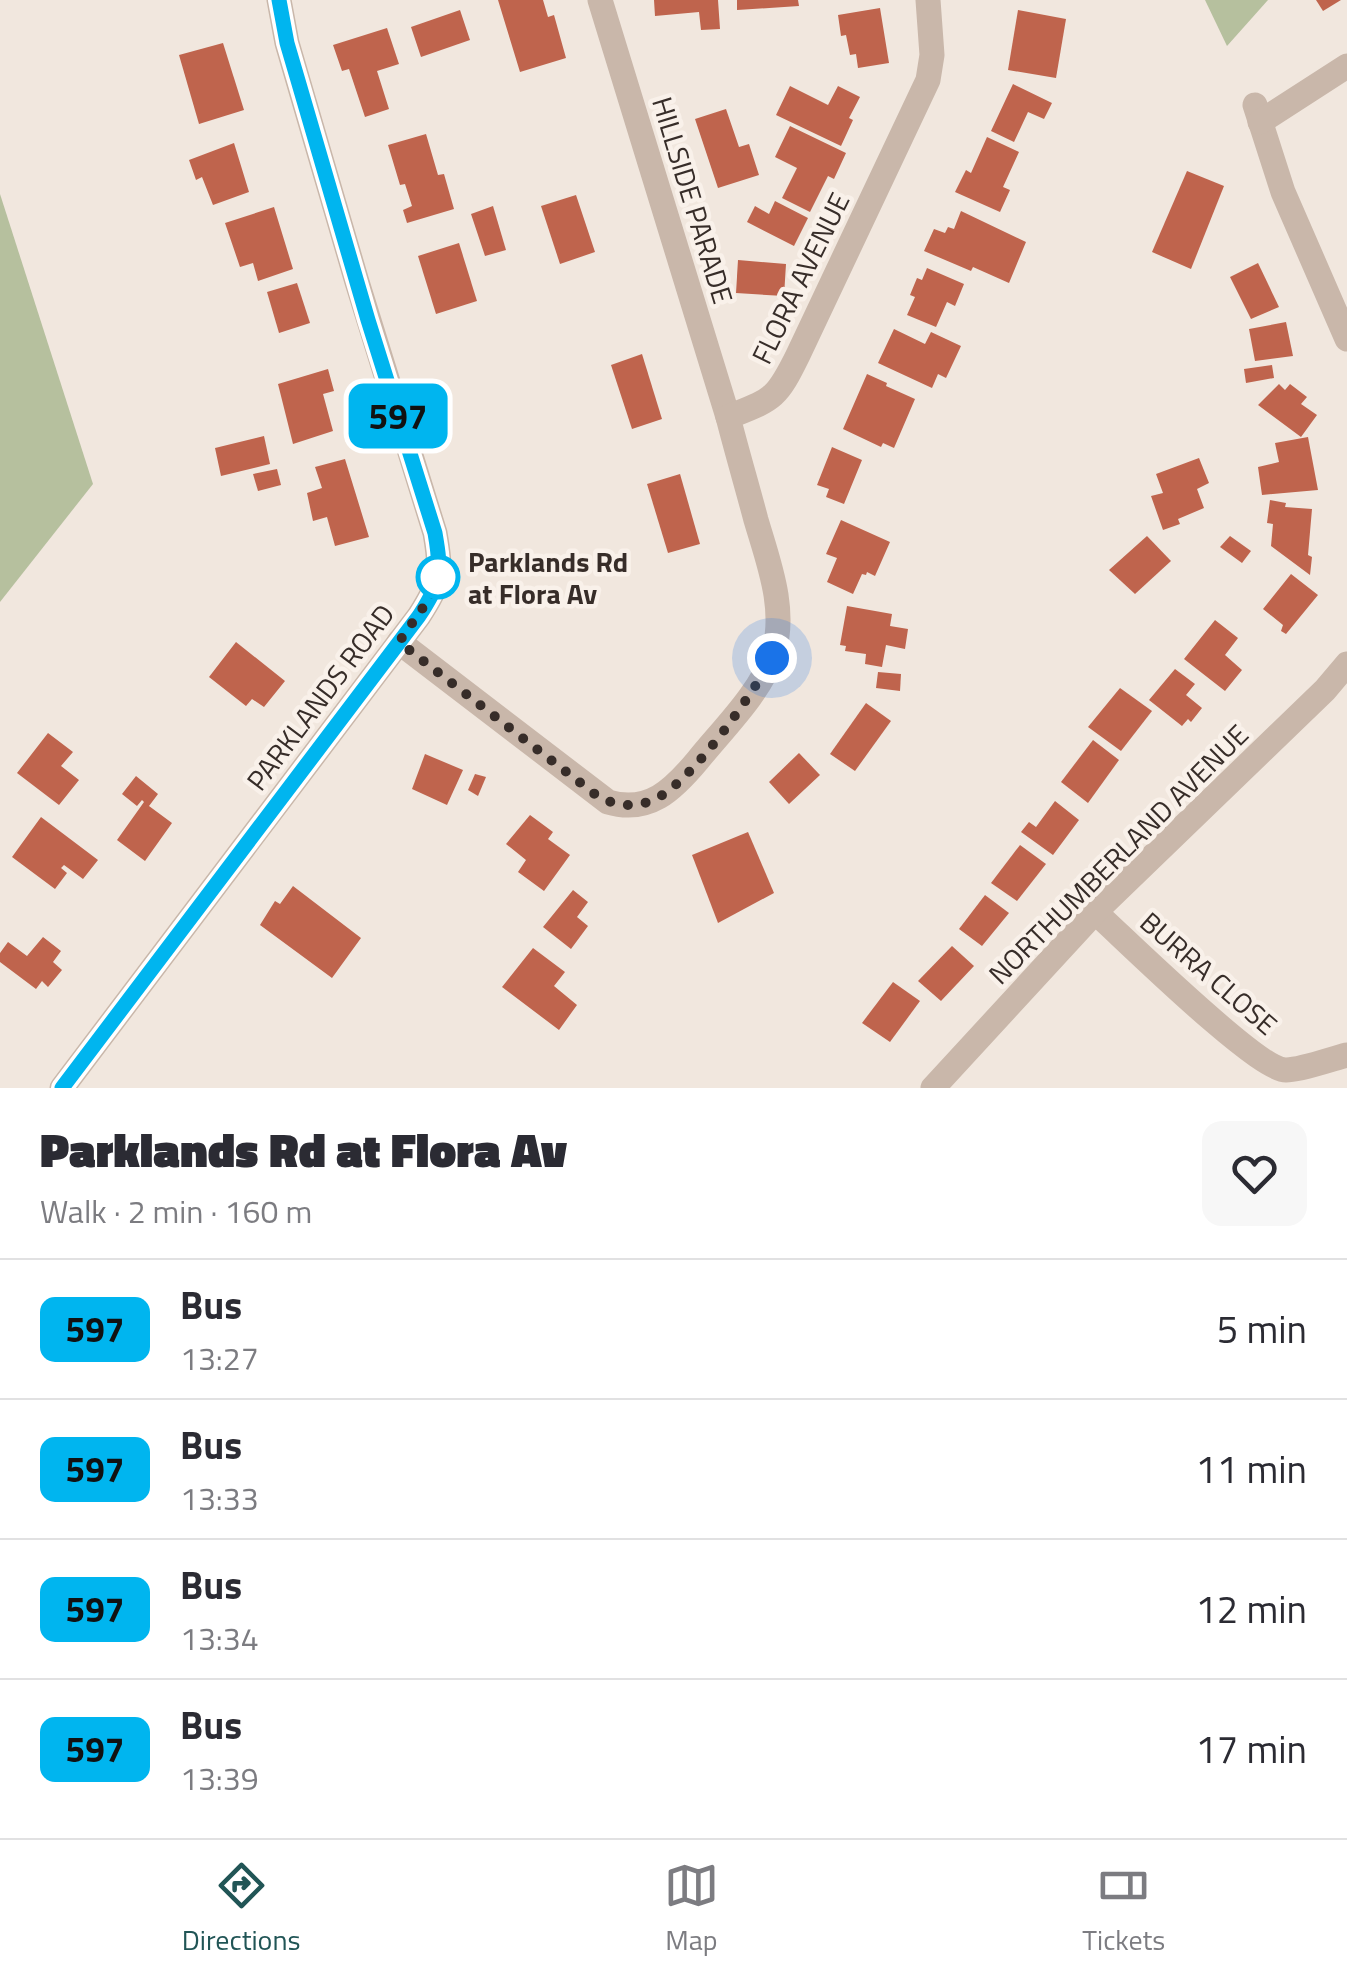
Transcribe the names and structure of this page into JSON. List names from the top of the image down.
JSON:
{
  "streets": {
    "street": [
      "HILLSIDE PARADE",
      "FLORA AVENUE",
      "PARKLANDS ROAD",
      "NORTHUMBERLAND AVENUE",
      "BURRA CLOSE"
    ]
  },
  "crossings": [
    ["HILLSIDE PARADE", "FLORA AVENUE"],
    ["NORTHUMBERLAND AVENUE", "BURRA CLOSE"]
  ],
  "places": ["Parklands Rd at Flora Av"],
  "lines": ["bus line 597"],
  "page": {
    "on_map": "597",
    "heading": ["Parklands Rd at Flora Av", "Walk · 2 min · 160 m"],
    "list": [
      {
        "mark": "597",
        "name": "Bus",
        "note": "13:27",
        "value": "5 min"
      },
      {
        "mark": "597",
        "name": "Bus",
        "note": "13:33",
        "value": "11 min"
      },
      {
        "mark": "597",
        "name": "Bus",
        "note": "13:34",
        "value": "12 min"
      },
      {
        "mark": "597",
        "name": "Bus",
        "note": "13:39",
        "value": "17 min"
      }
    ],
    "tabs": ["Directions", "Map", "Tickets"]
  }
}
